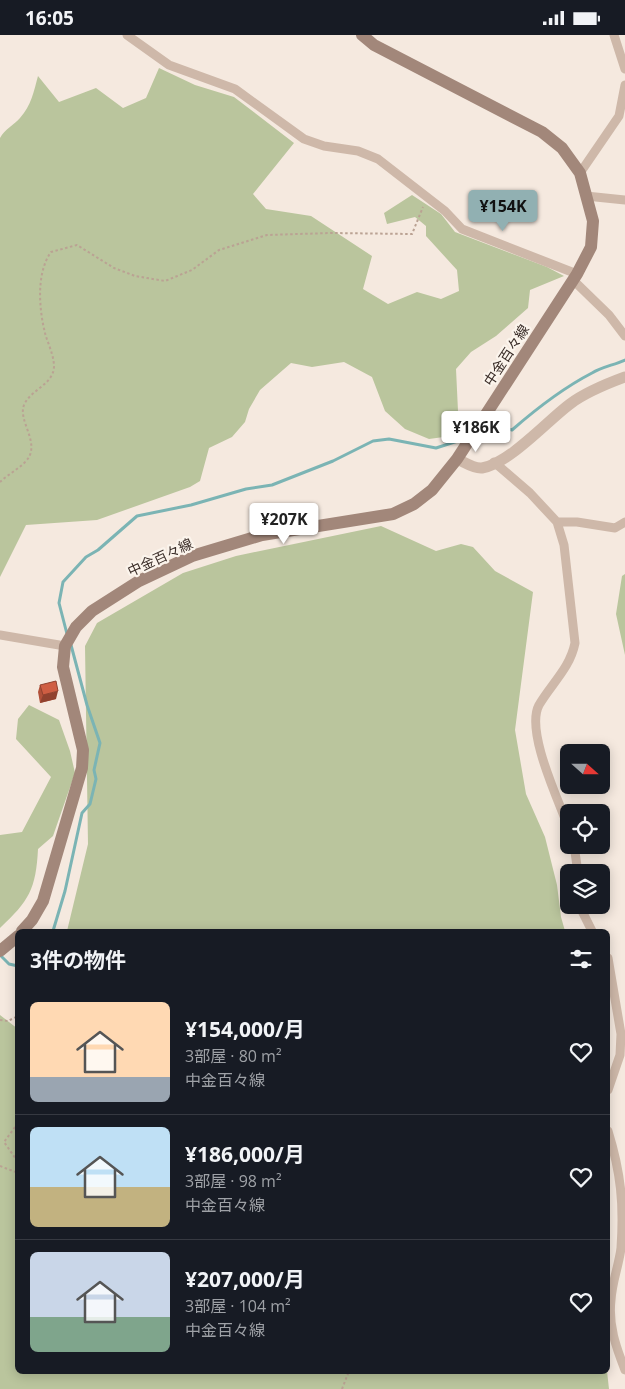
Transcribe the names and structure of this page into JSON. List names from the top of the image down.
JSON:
{
  "streets": {
    "main road": ["中金百々線"]
  },
  "north": "right",
  "page": {
    "status": "16:05",
    "price": ["¥154K", "¥186K", "¥207K"],
    "heading": "3件の物件",
    "list": [
      {
        "name": "¥154,000/月",
        "note": "3部屋 · 80 m² · 中金百々線"
      },
      {
        "name": "¥186,000/月",
        "note": "3部屋 · 98 m² · 中金百々線"
      },
      {
        "name": "¥207,000/月",
        "note": "3部屋 · 104 m² · 中金百々線"
      }
    ]
  }
}
